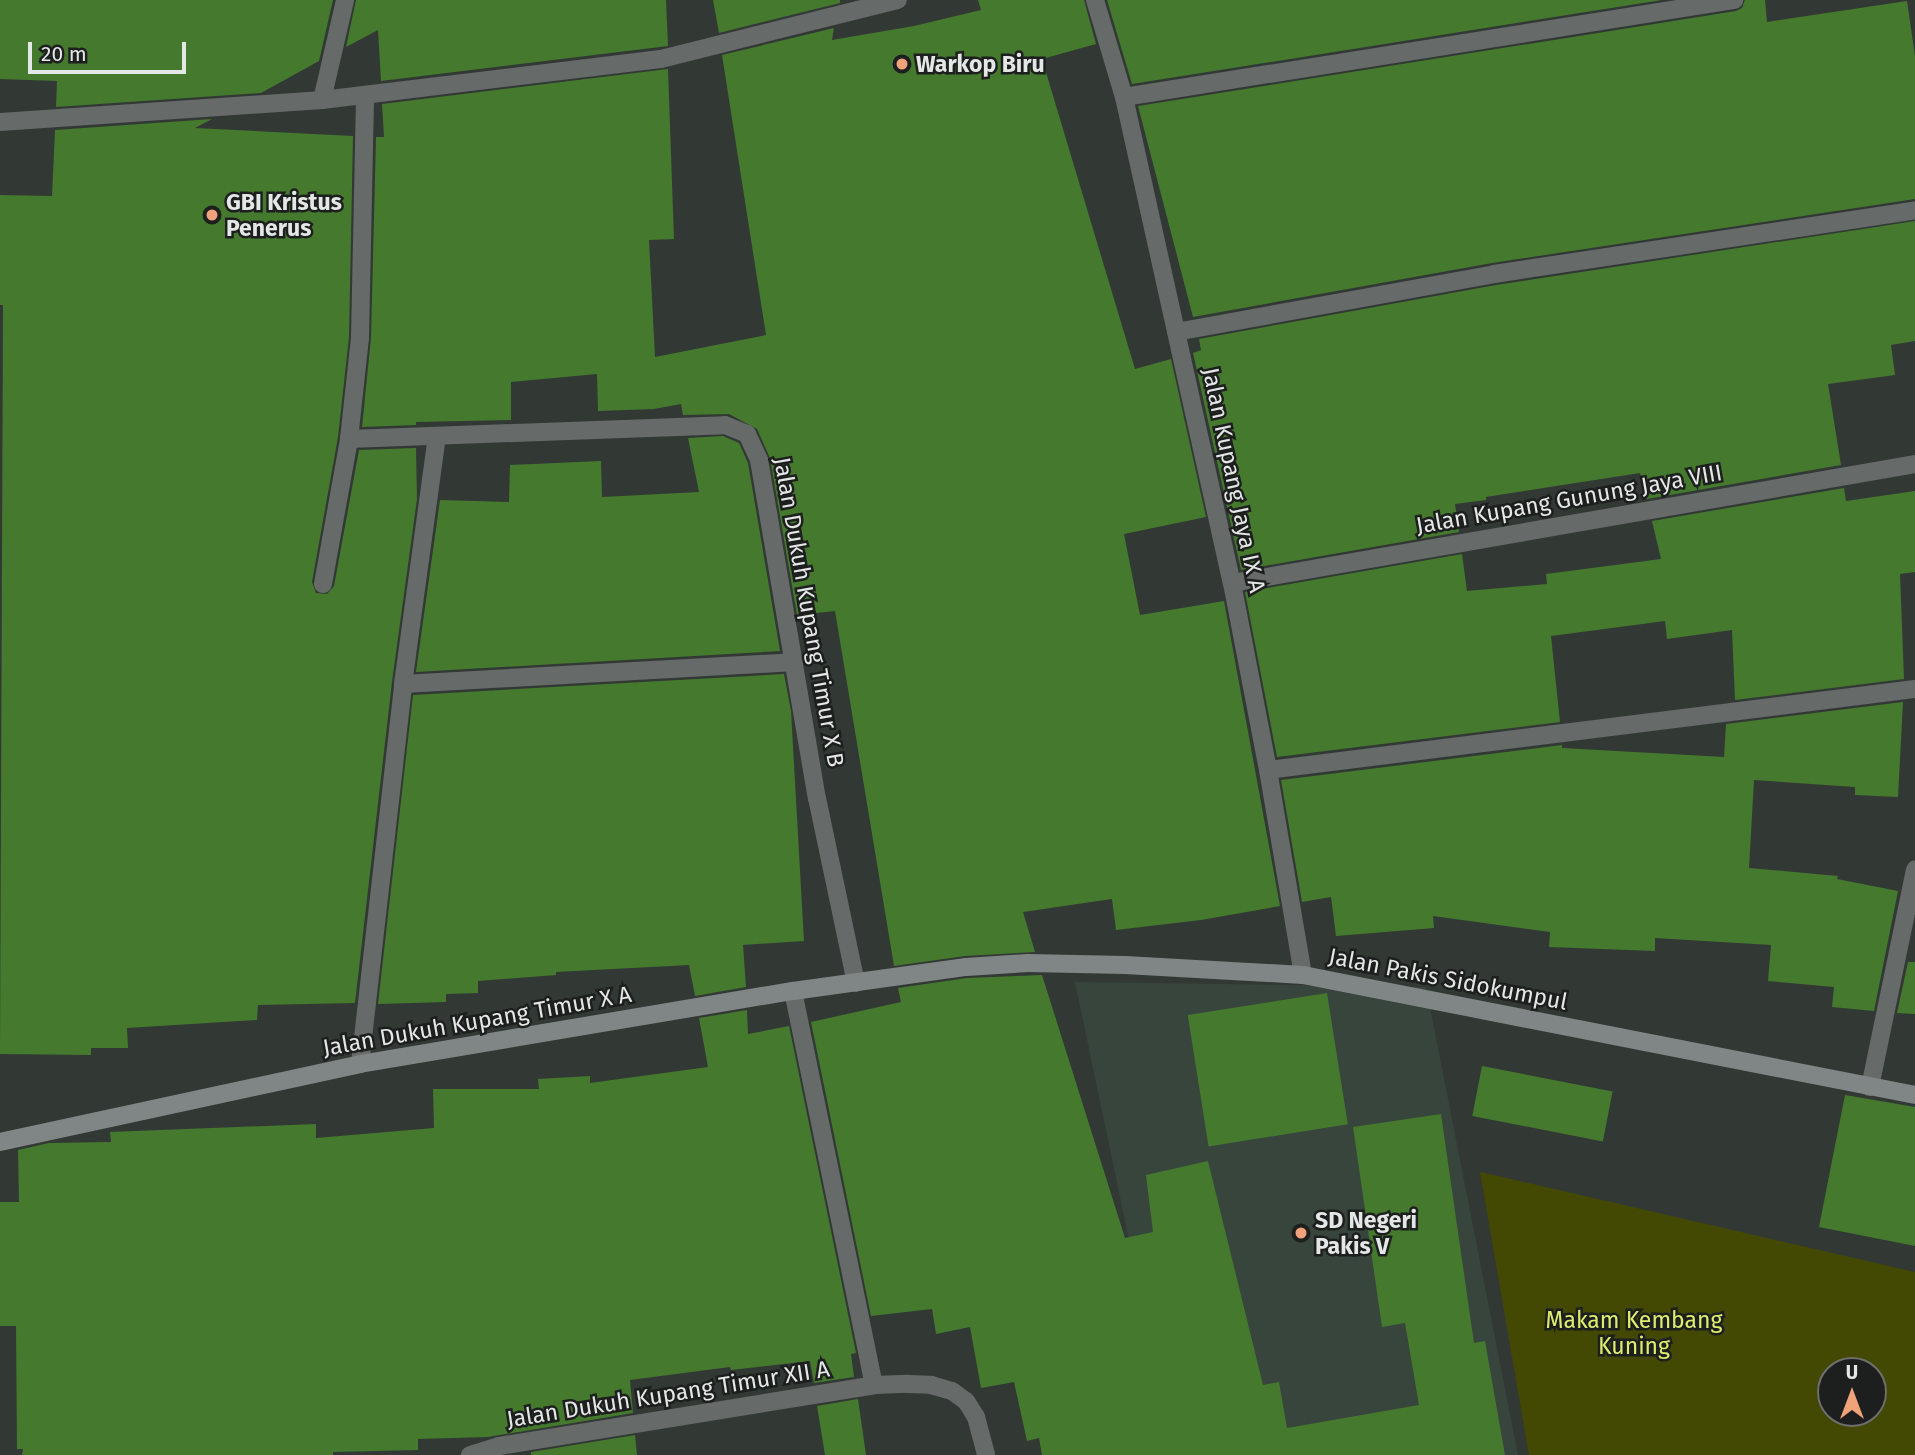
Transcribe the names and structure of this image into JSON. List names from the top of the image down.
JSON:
{
  "streets": {
    "street": [
      "Jalan Kupang Jaya IX A",
      "Jalan Kupang Gunung Jaya VIII",
      "Jalan Dukuh Kupang Timur X B",
      "Jalan Pakis Sidokumpul",
      "Jalan Dukuh Kupang Timur X A",
      "Jalan Dukuh Kupang Timur XII A"
    ]
  },
  "crossings": [
    ["Jalan Kupang Jaya IX A", "Jalan Kupang Gunung Jaya VIII"],
    ["Jalan Kupang Jaya IX A", "Jalan Pakis Sidokumpul"],
    ["Jalan Dukuh Kupang Timur X B", "Jalan Dukuh Kupang Timur X A"],
    ["Jalan Pakis Sidokumpul", "Jalan Dukuh Kupang Timur X A"]
  ],
  "parks": ["Makam Kembang Kuning"],
  "places": ["Warkop Biru", "GBI Kristus Penerus", "SD Negeri Pakis V"],
  "scale_bar": "20 m",
  "north": "top"
}
